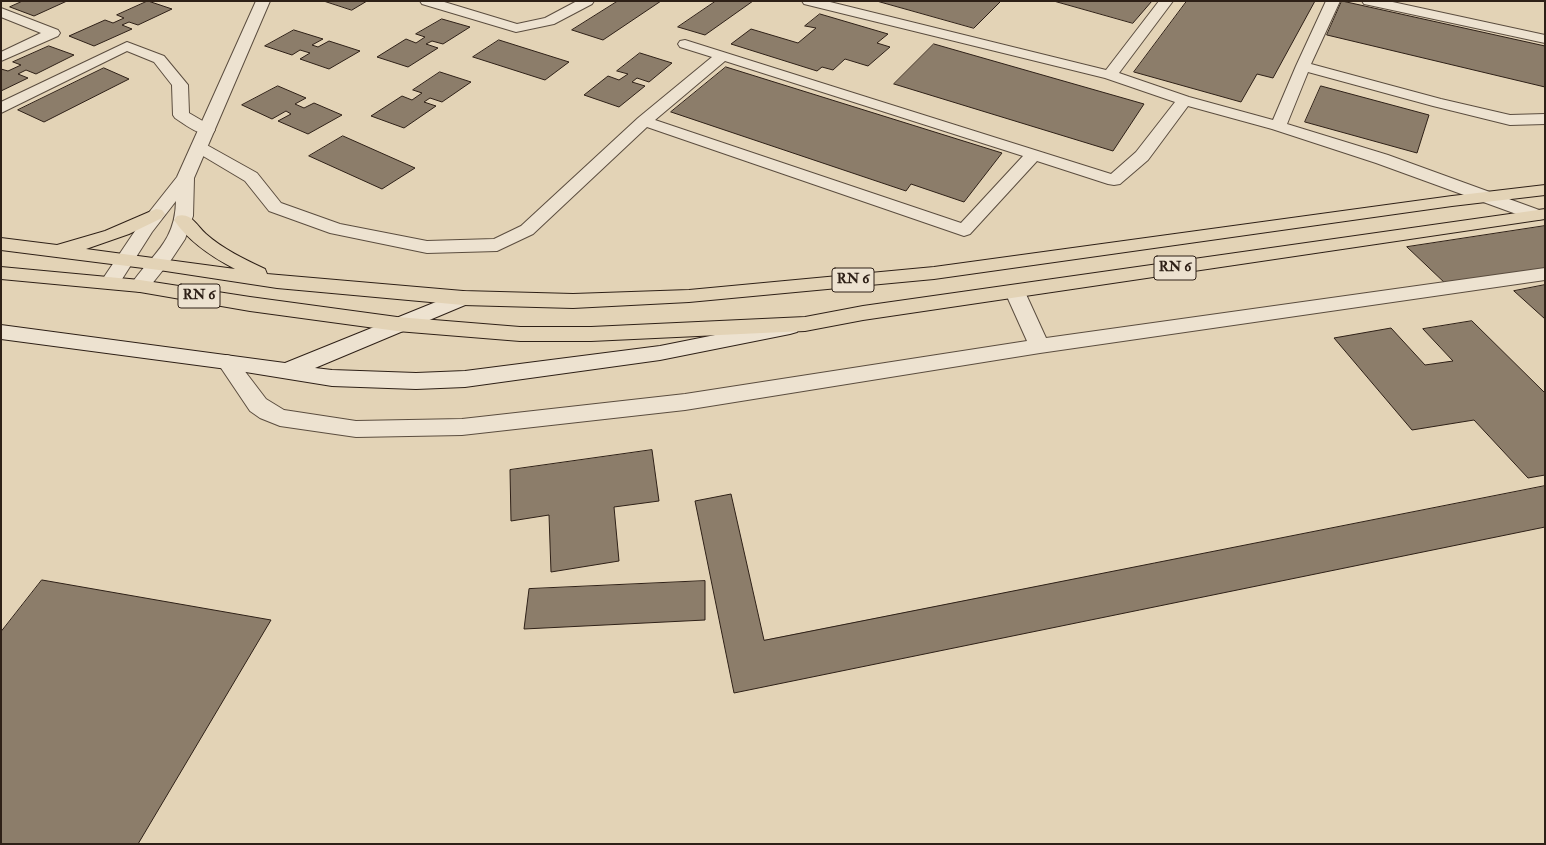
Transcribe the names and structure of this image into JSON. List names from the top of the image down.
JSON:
{
  "streets": {
    "main road": ["RN 6"]
  }
}
